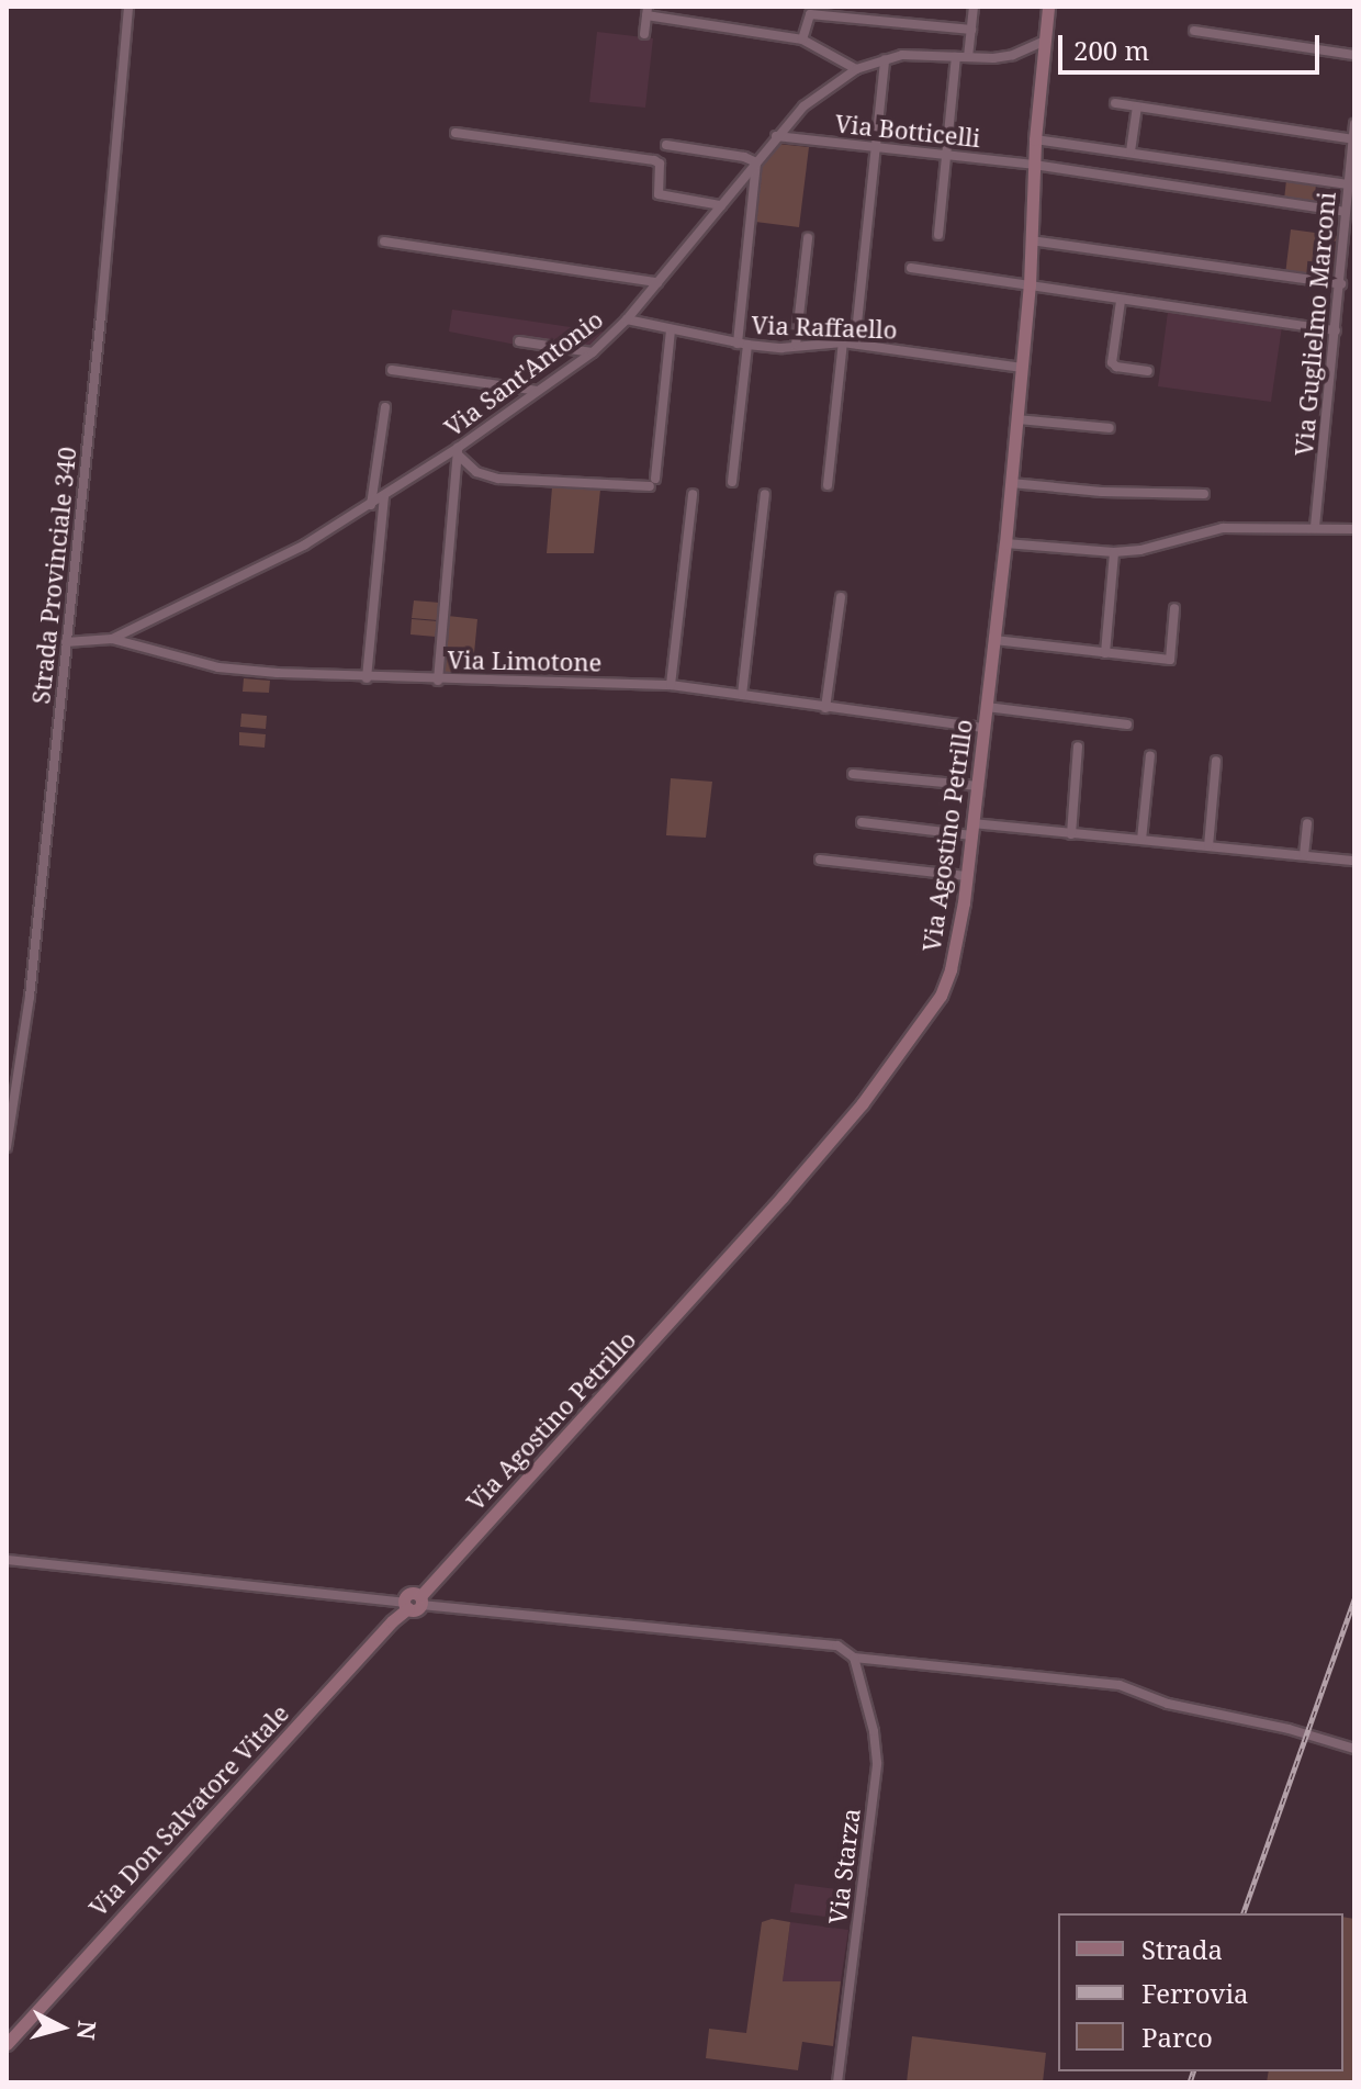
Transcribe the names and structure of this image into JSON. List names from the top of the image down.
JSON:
{
  "streets": {
    "street": [
      "Via Botticelli",
      "Via Guglielmo Marconi",
      "Via Raffaello",
      "Via Sant'Antonio",
      "Strada Provinciale 340",
      "Via Limotone",
      "Via Agostino Petrillo",
      "Via Don Salvatore Vitale",
      "Via Starza"
    ]
  },
  "crossings": [
    ["Via Botticelli", "Via Guglielmo Marconi"],
    ["Via Botticelli", "Via Sant'Antonio"],
    ["Via Botticelli", "Via Agostino Petrillo"],
    ["Via Raffaello", "Via Sant'Antonio"],
    ["Via Raffaello", "Via Agostino Petrillo"],
    ["Via Sant'Antonio", "Via Limotone"],
    ["Via Sant'Antonio", "Via Agostino Petrillo"],
    ["Strada Provinciale 340", "Via Limotone"],
    ["Via Limotone", "Via Agostino Petrillo"],
    ["Via Agostino Petrillo", "Via Don Salvatore Vitale"]
  ],
  "legend": ["Strada", "Ferrovia", "Parco"],
  "scale_bar": "200 m",
  "north": "right"
}
